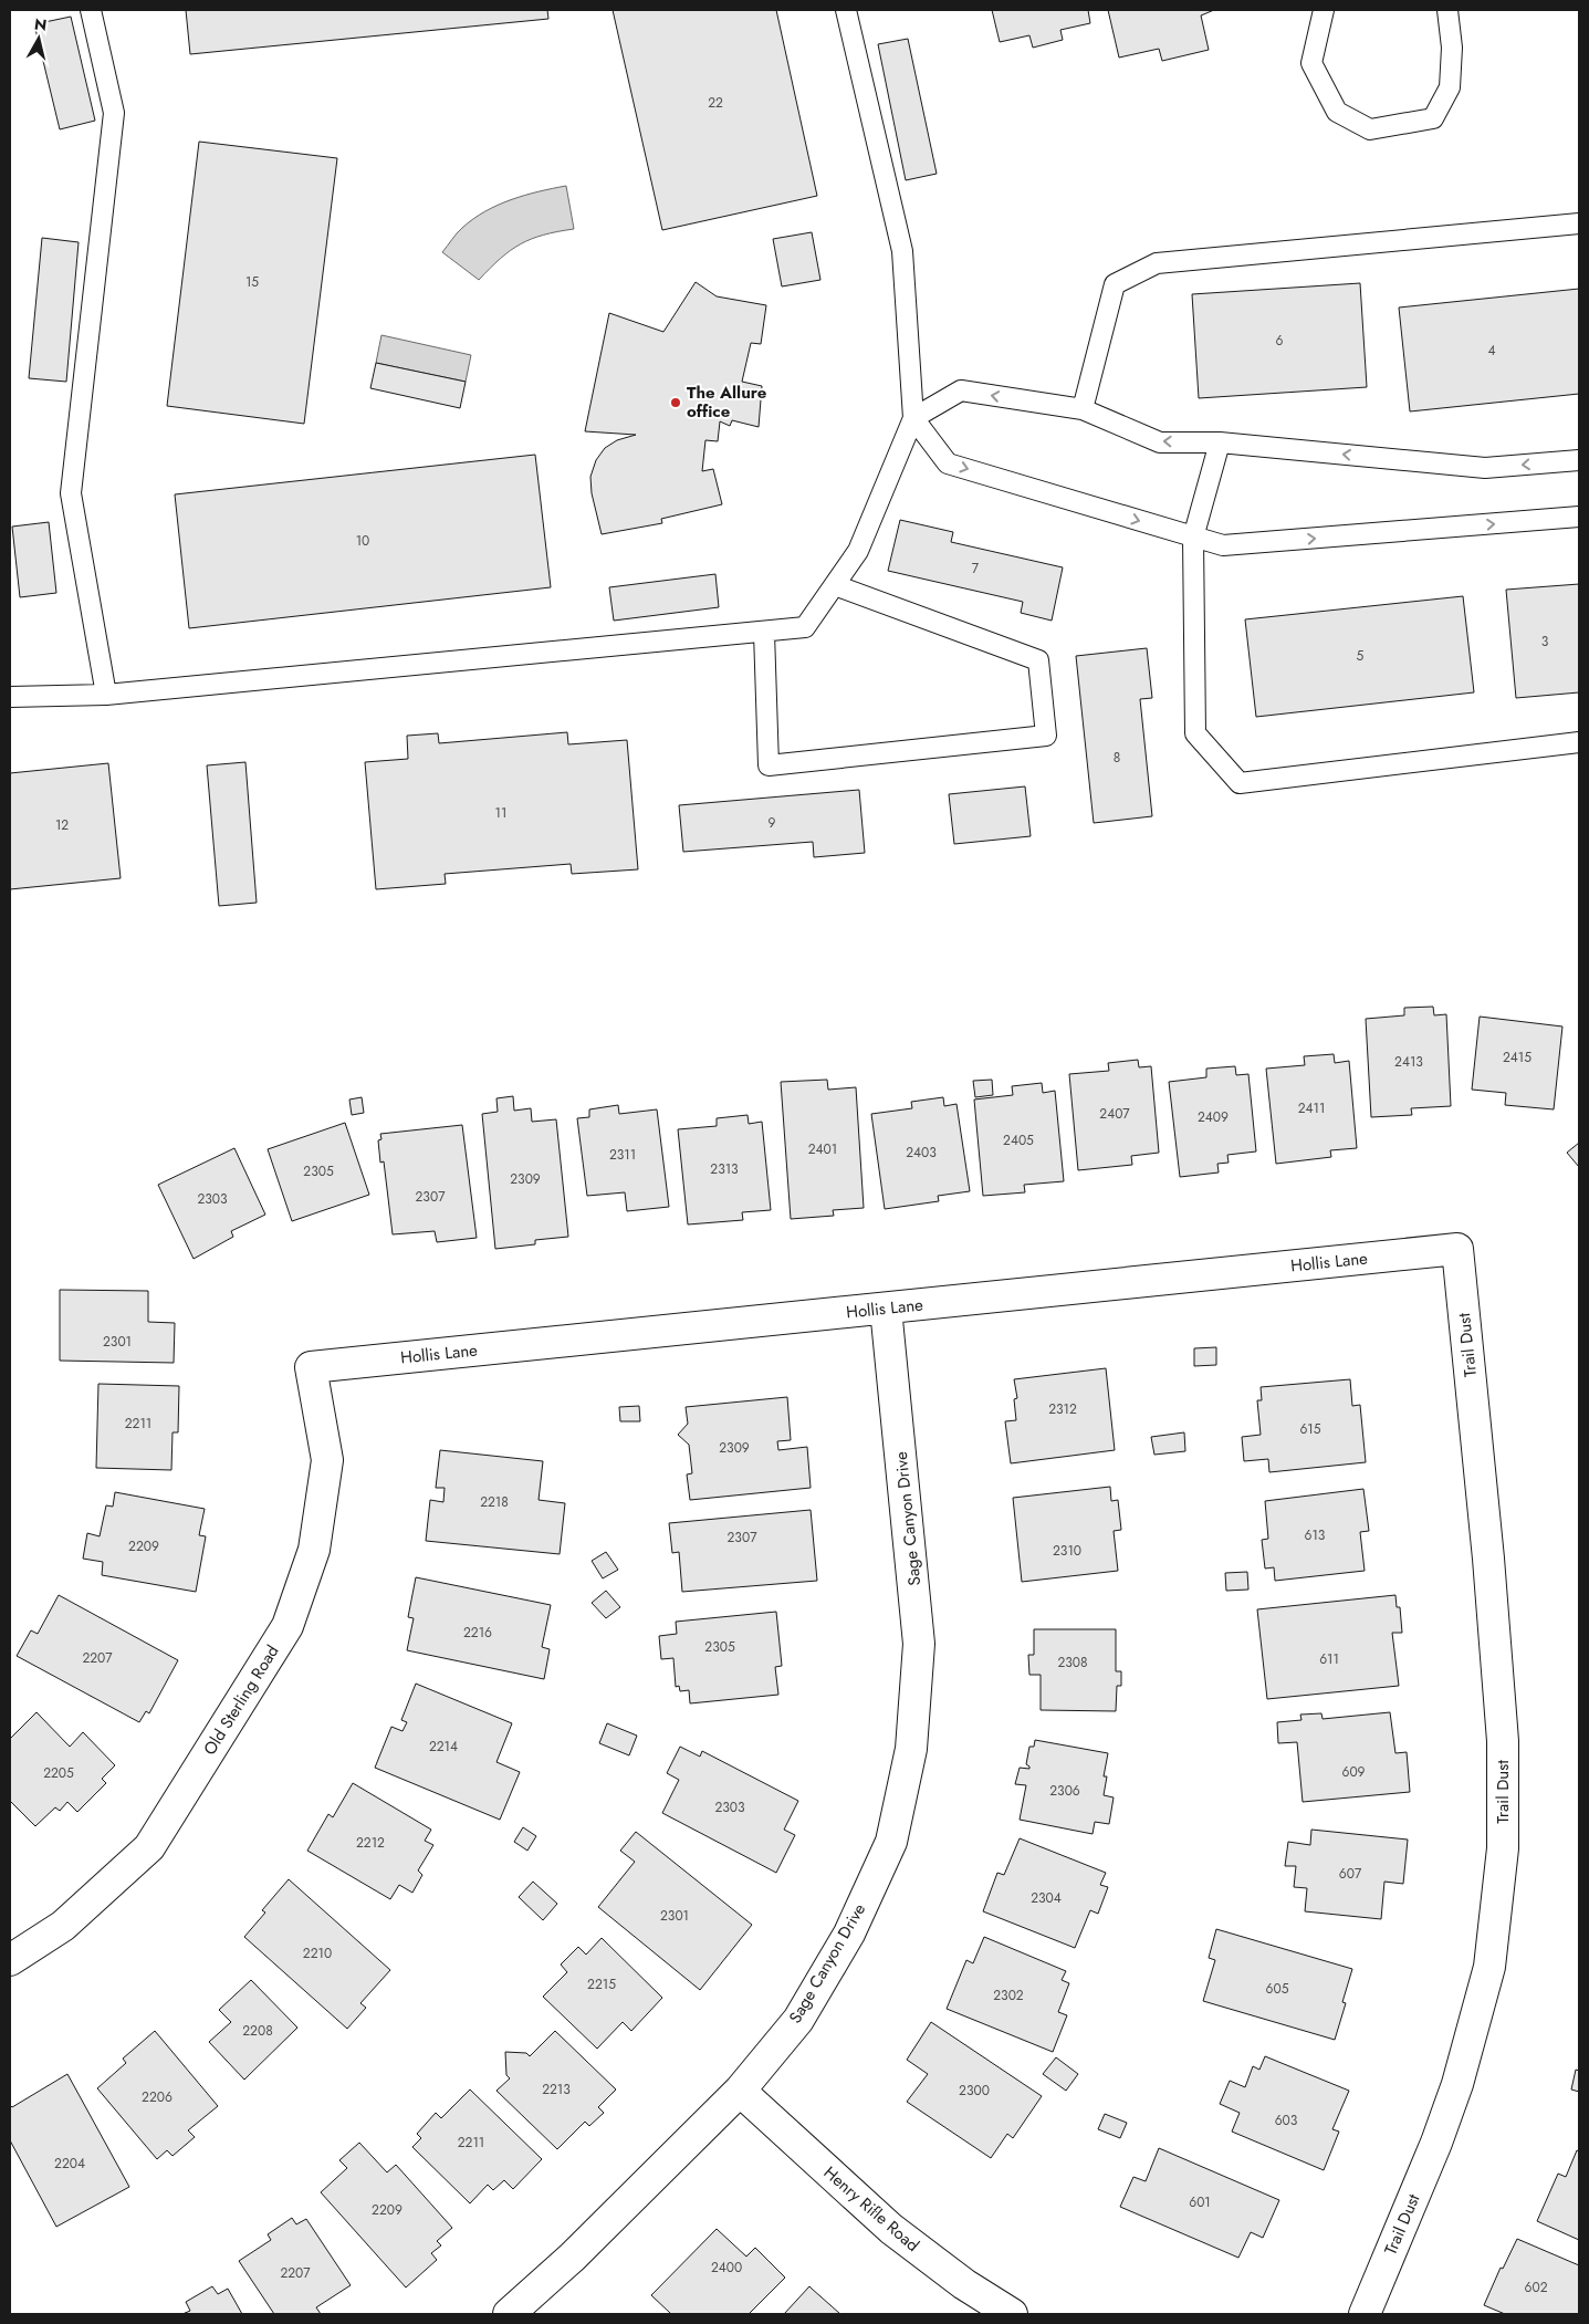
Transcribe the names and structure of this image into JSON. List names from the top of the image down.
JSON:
{
  "streets": {
    "street": [
      "Hollis Lane",
      "Trail Dust",
      "Sage Canyon Drive",
      "Old Sterling Road",
      "Henry Rifle Road"
    ]
  },
  "crossings": [
    ["Hollis Lane", "Trail Dust"],
    ["Hollis Lane", "Sage Canyon Drive"],
    ["Hollis Lane", "Old Sterling Road"],
    ["Sage Canyon Drive", "Henry Rifle Road"]
  ],
  "places": ["The Allure office"],
  "house_numbers": [
    "22",
    "15",
    "6",
    "4",
    "10",
    "7",
    "3",
    "5",
    "8",
    "11",
    "9",
    "12",
    "2415",
    "2413",
    "2411",
    "2407",
    "2409",
    "2405",
    "2401",
    "2403",
    "2311",
    "2313",
    "2305",
    "2309",
    "2307",
    "2303",
    "2301",
    "2312",
    "2211",
    "615",
    "2309",
    "2218",
    "613",
    "2307",
    "2209",
    "2310",
    "2216",
    "2305",
    "2207",
    "611",
    "2308",
    "2214",
    "609",
    "2205",
    "2306",
    "2303",
    "2212",
    "607",
    "2304",
    "2301",
    "2210",
    "2215",
    "605",
    "2302",
    "2208",
    "2213",
    "2300",
    "2206",
    "603",
    "2211",
    "2204",
    "601",
    "2209",
    "2400",
    "2207",
    "602"
  ],
  "north": "top"
}
